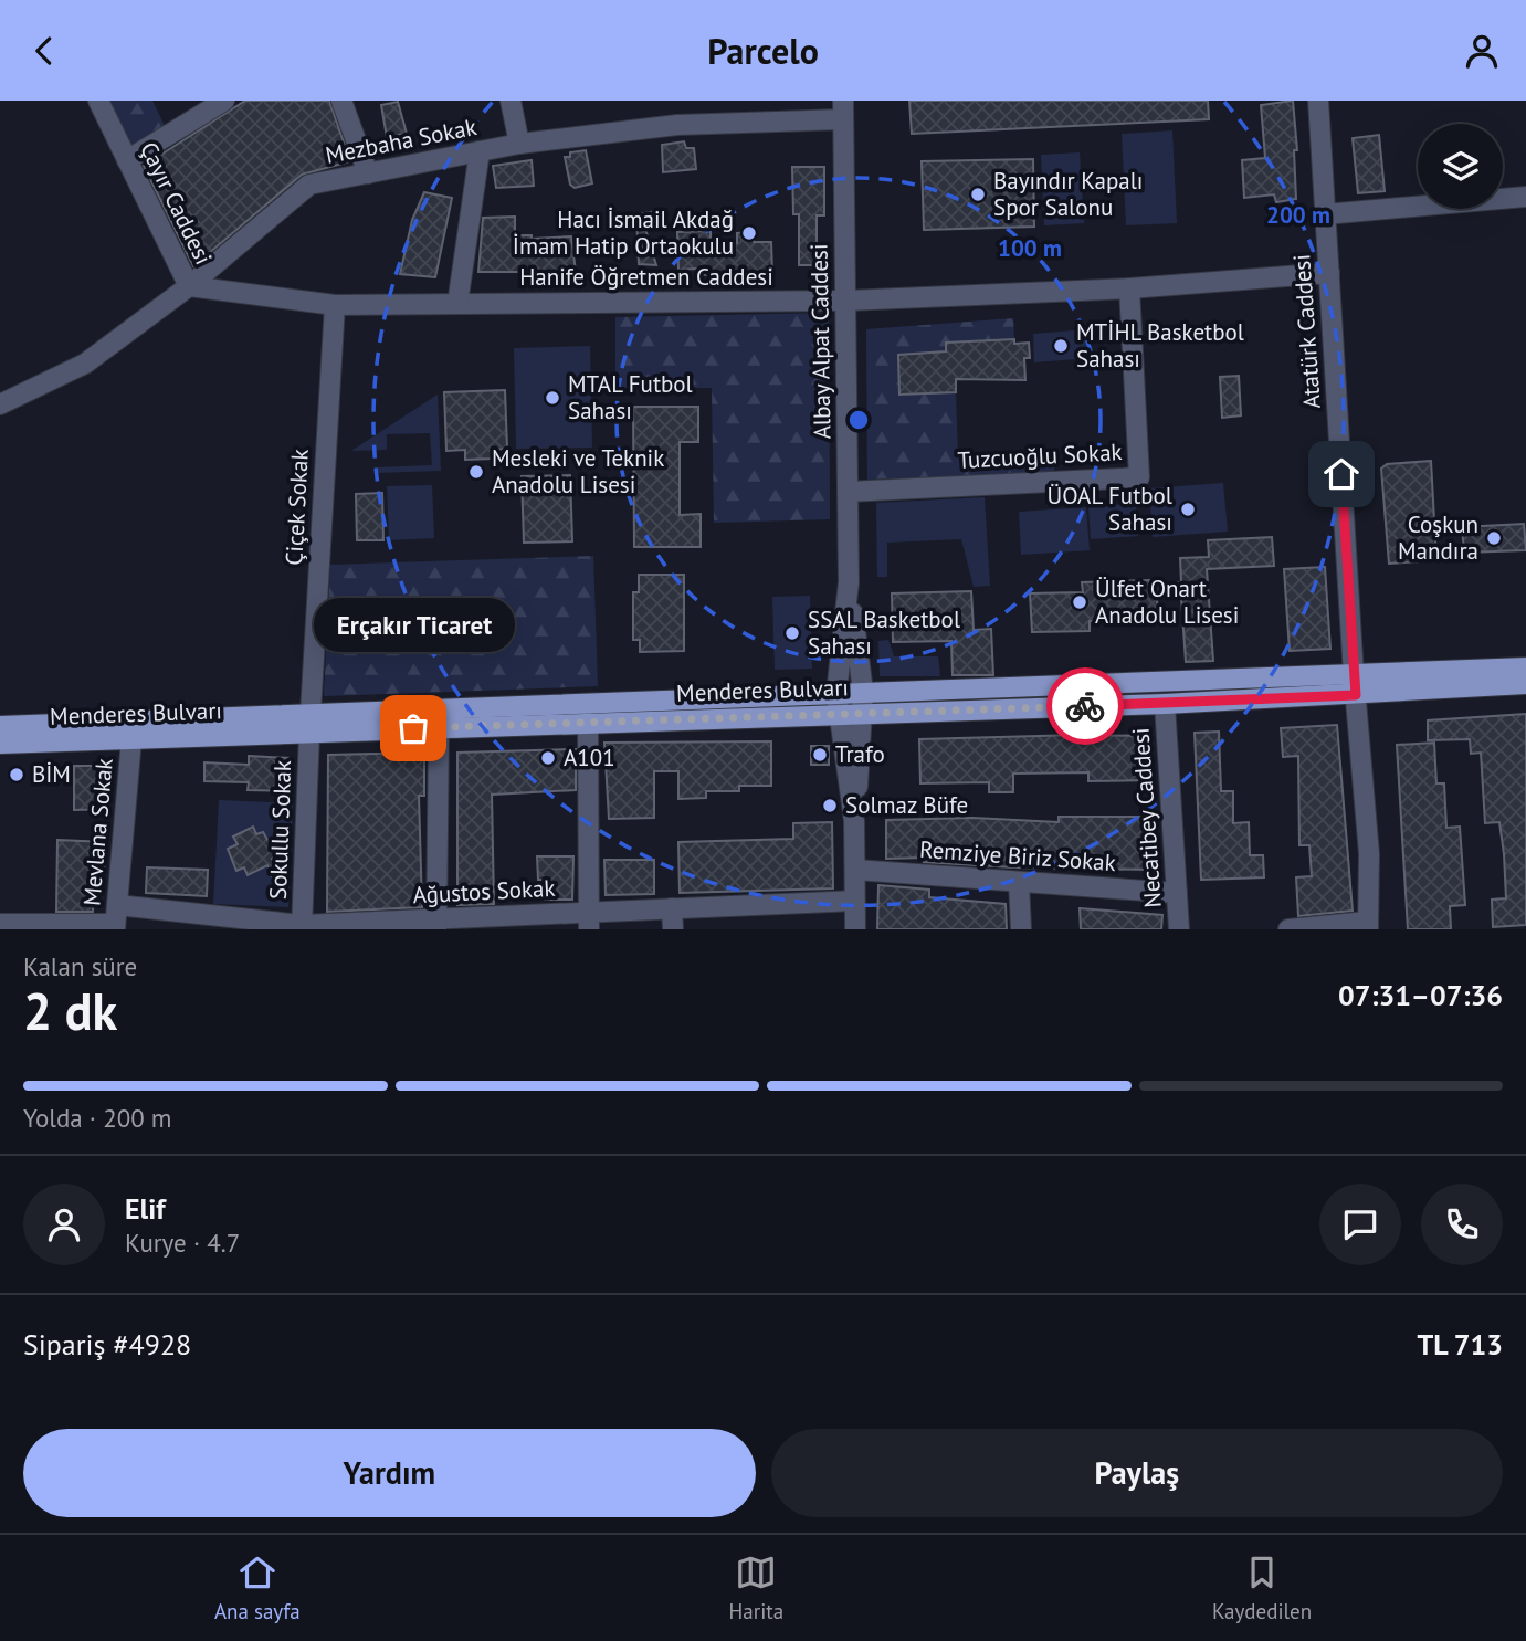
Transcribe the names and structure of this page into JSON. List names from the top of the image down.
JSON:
{
  "streets": {
    "main road": ["Menderes Bulvarı"],
    "street": [
      "Mezbaha Sokak",
      "Çayır Caddesi",
      "Hanife Öğretmen Caddesi",
      "Atatürk Caddesi",
      "Albay Alpat Caddesi",
      "Tuzcuoğlu Sokak",
      "Çiçek Sokak",
      "Necatibey Caddesi",
      "Sokullu Sokak",
      "Mevlana Sokak",
      "Remziye Biriz Sokak",
      "Ağustos Sokak"
    ]
  },
  "crossings": [
    ["Mezbaha Sokak", "Çayır Caddesi"],
    ["Mezbaha Sokak", "Hanife Öğretmen Caddesi"],
    ["Mezbaha Sokak", "Albay Alpat Caddesi"],
    ["Çayır Caddesi", "Hanife Öğretmen Caddesi"],
    ["Hanife Öğretmen Caddesi", "Atatürk Caddesi"],
    ["Hanife Öğretmen Caddesi", "Albay Alpat Caddesi"],
    ["Hanife Öğretmen Caddesi", "Tuzcuoğlu Sokak"],
    ["Hanife Öğretmen Caddesi", "Çiçek Sokak"],
    ["Atatürk Caddesi", "Menderes Bulvarı"],
    ["Albay Alpat Caddesi", "Tuzcuoğlu Sokak"],
    ["Albay Alpat Caddesi", "Menderes Bulvarı"],
    ["Albay Alpat Caddesi", "Remziye Biriz Sokak"],
    ["Albay Alpat Caddesi", "Ağustos Sokak"],
    ["Çiçek Sokak", "Menderes Bulvarı"],
    ["Menderes Bulvarı", "Necatibey Caddesi"],
    ["Menderes Bulvarı", "Sokullu Sokak"],
    ["Menderes Bulvarı", "Mevlana Sokak"],
    ["Necatibey Caddesi", "Remziye Biriz Sokak"],
    ["Sokullu Sokak", "Ağustos Sokak"],
    ["Mevlana Sokak", "Ağustos Sokak"]
  ],
  "places": [
    "Bayındır Kapalı Spor Salonu",
    "Hacı İsmail Akdağ İmam Hatip Ortaokulu",
    "MTİHL Basketbol Sahası",
    "MTAL Futbol Sahası",
    "Mesleki ve Teknik Anadolu Lisesi",
    "ÜOAL Futbol Sahası",
    "Coşkun Mandıra",
    "Ülfet Onart Anadolu Lisesi",
    "SSAL Basketbol Sahası",
    "Erçakır Ticaret",
    "Trafo",
    "A101",
    "BİM",
    "Solmaz Büfe"
  ],
  "page": {
    "header": "Parcelo",
    "bubble": "Erçakır Ticaret",
    "heading": ["2 dk", "Kalan süre", "07:31–07:36"],
    "panel": [
      "Elif",
      "Kurye · 4.7",
      "Sipariş #4928",
      "TL 713"
    ],
    "bar": "Yolda · 200 m",
    "buttons": ["Yardım", "Paylaş"],
    "tabs": ["Ana sayfa", "Harita", "Kaydedilen"]
  },
  "rings": ["200 m", "100 m"]
}
